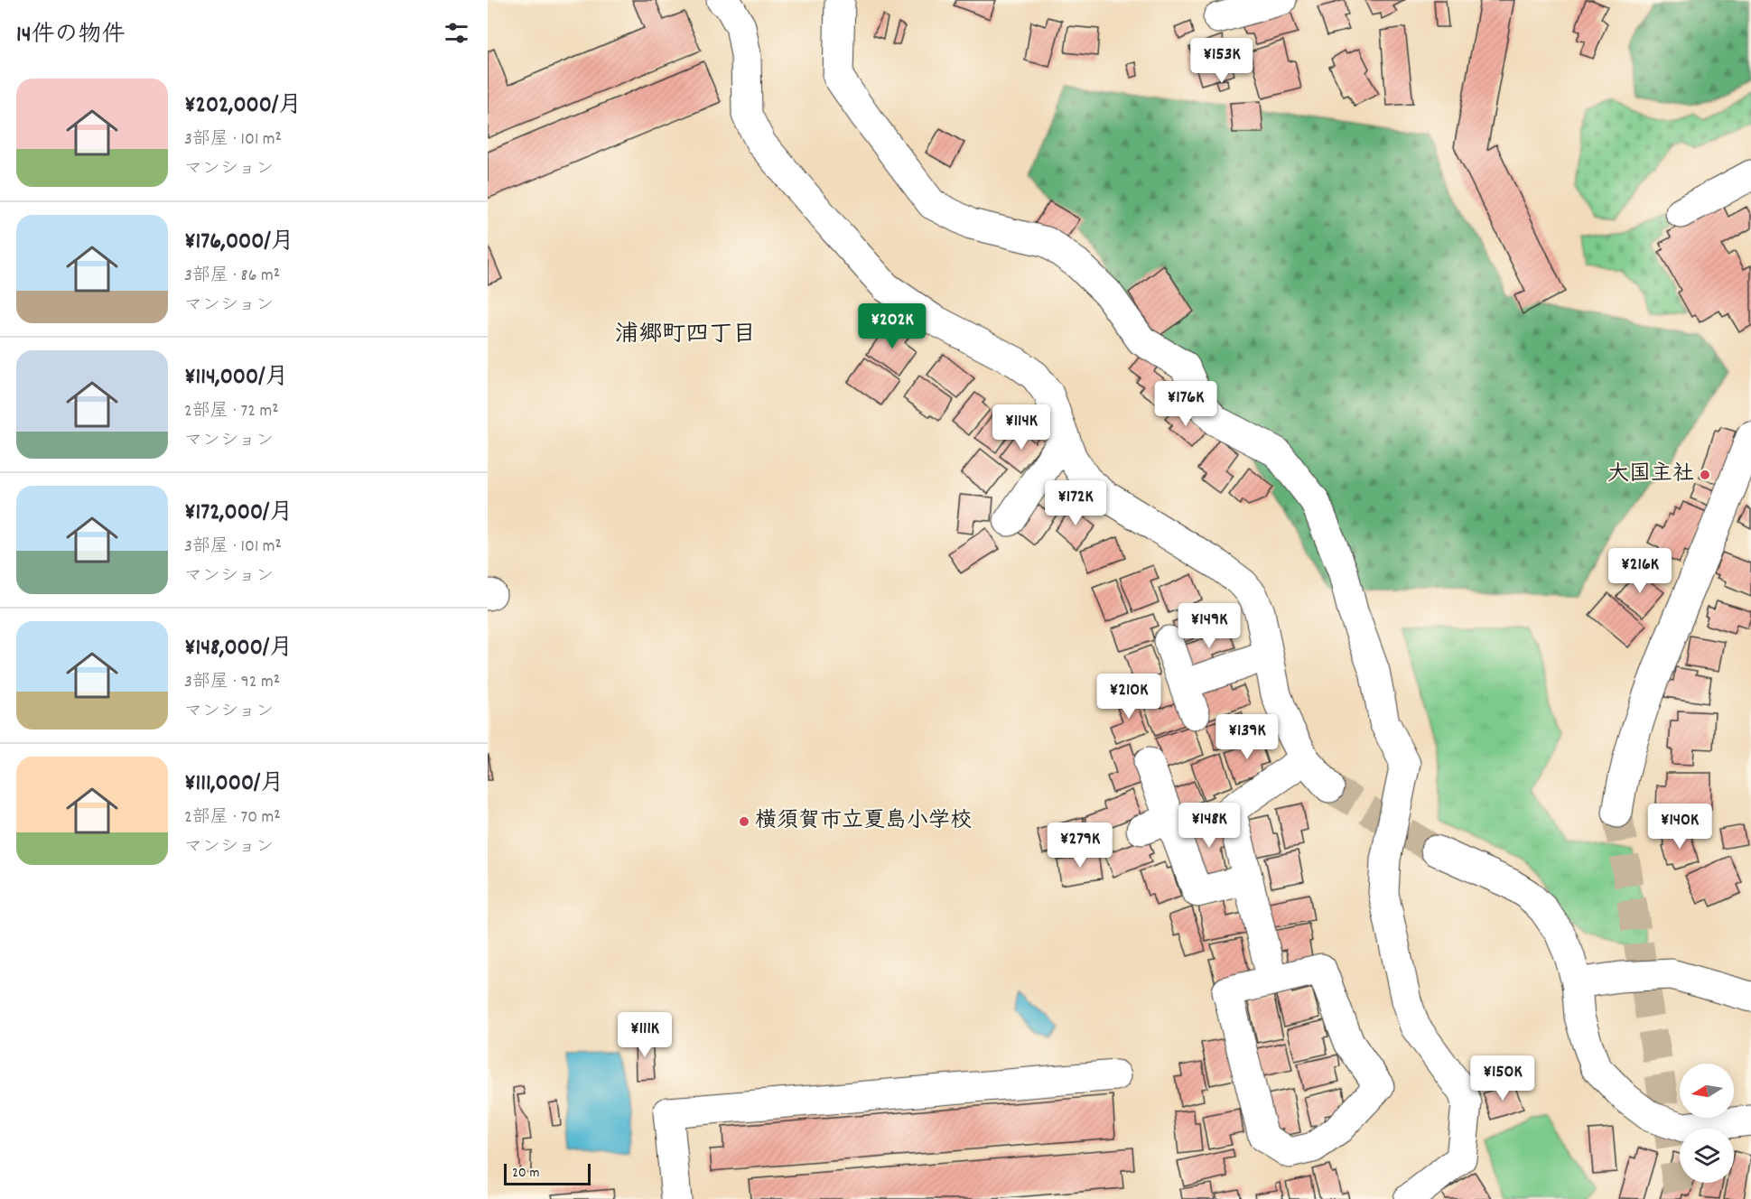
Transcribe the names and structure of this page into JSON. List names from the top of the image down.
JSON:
{
  "districts": ["浦郷町四丁目"],
  "places": ["大国主社", "横須賀市立夏島小学校"],
  "scale_bar": "20 m",
  "north": "left",
  "page": {
    "heading": "14件の物件",
    "price": [
      "¥153K",
      "¥202K",
      "¥176K",
      "¥114K",
      "¥172K",
      "¥216K",
      "¥149K",
      "¥210K",
      "¥139K",
      "¥148K",
      "¥140K",
      "¥279K",
      "¥111K",
      "¥150K"
    ],
    "list": [
      {
        "name": "¥202,000/月",
        "note": "3部屋 · 101 m² · マンション"
      },
      {
        "name": "¥176,000/月",
        "note": "3部屋 · 86 m² · マンション"
      },
      {
        "name": "¥114,000/月",
        "note": "2部屋 · 72 m² · マンション"
      },
      {
        "name": "¥172,000/月",
        "note": "3部屋 · 101 m² · マンション"
      },
      {
        "name": "¥148,000/月",
        "note": "3部屋 · 92 m² · マンション"
      },
      {
        "name": "¥111,000/月",
        "note": "2部屋 · 70 m² · マンション"
      }
    ],
    "scale": "20 m"
  }
}
